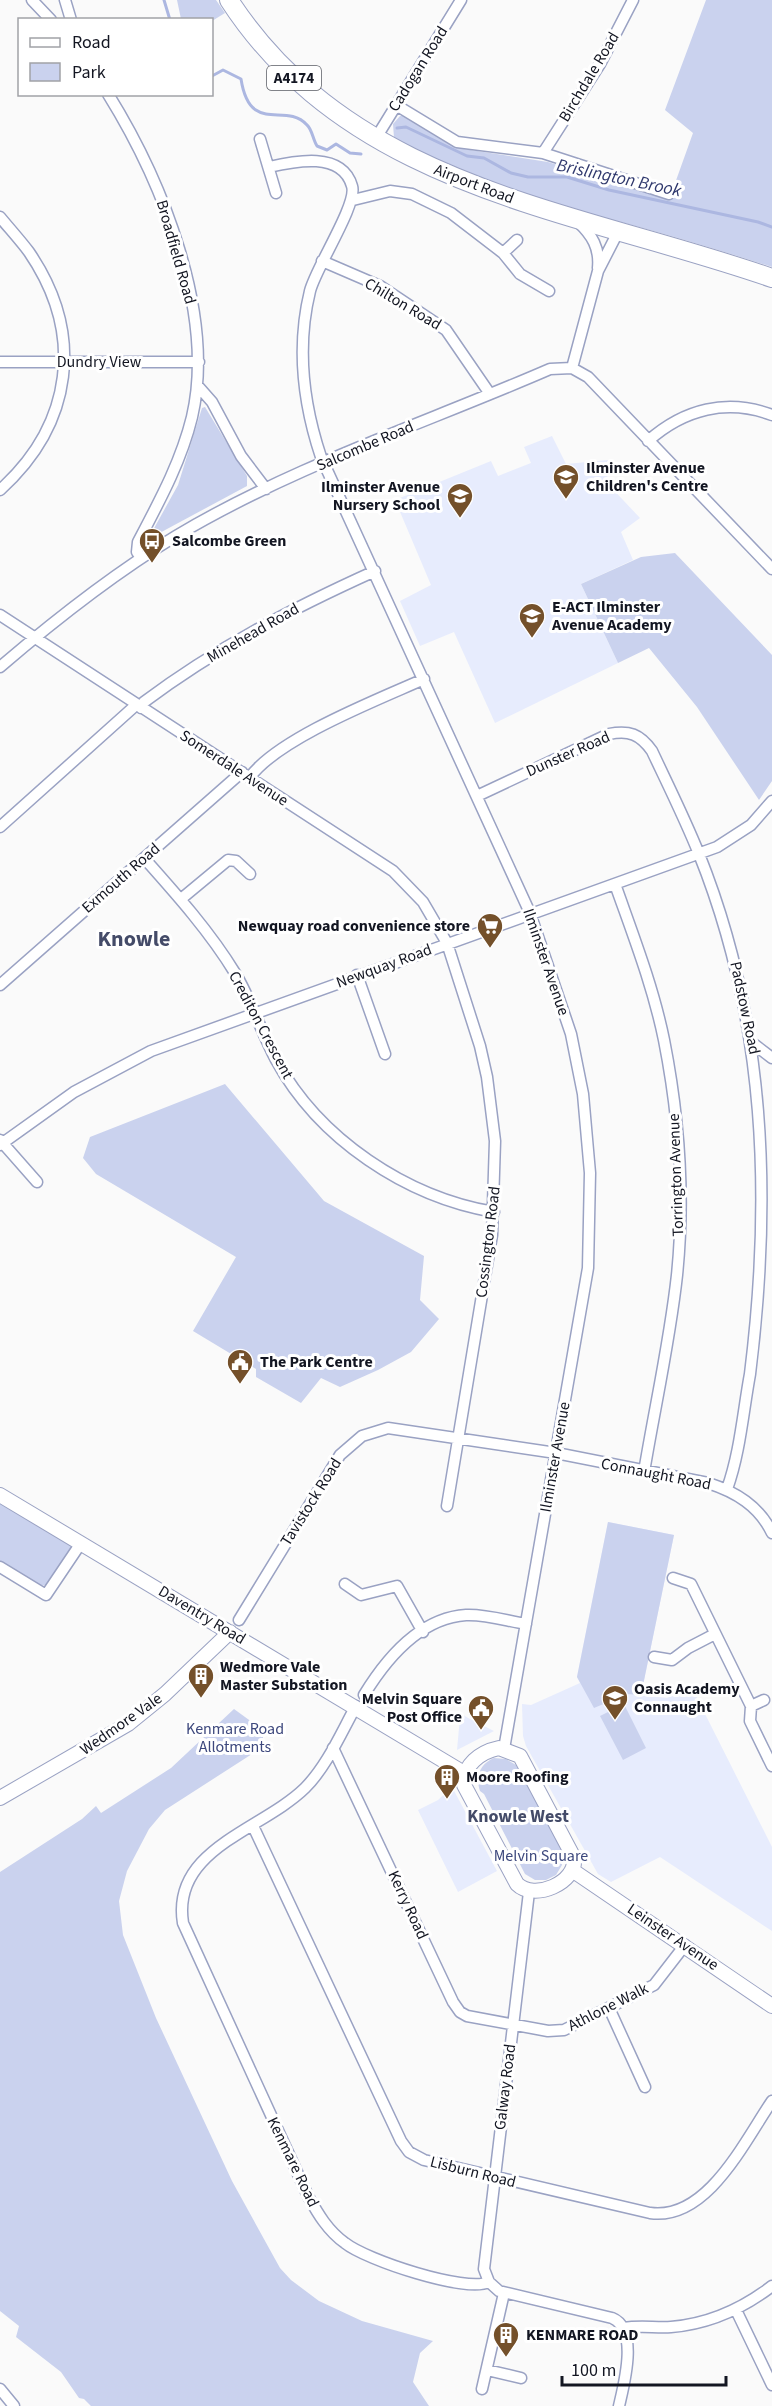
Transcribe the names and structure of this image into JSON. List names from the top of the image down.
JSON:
{
  "streets": {
    "highway": ["A4174", "Airport Road"],
    "street": [
      "Cadogan Road",
      "Birchdale Road",
      "Broadfield Road",
      "Chilton Road",
      "Dundry View",
      "Salcombe Road",
      "Minehead Road",
      "Dunster Road",
      "Somerdale Avenue",
      "Exmouth Road",
      "Ilminster Avenue",
      "Newquay Road",
      "Padstow Road",
      "Crediton Crescent",
      "Torrington Avenue",
      "Cossington Road",
      "Connaught Road",
      "Tavistock Road",
      "Daventry Road",
      "Wedmore Vale",
      "Kerry Road",
      "Leinster Avenue",
      "Athlone Walk",
      "Galway Road",
      "Kenmare Road",
      "Lisburn Road"
    ]
  },
  "crossings": [
    ["Cadogan Road", "Airport Road"],
    ["Broadfield Road", "Dundry View"],
    ["Broadfield Road", "Salcombe Road"],
    ["Chilton Road", "Salcombe Road"],
    ["Chilton Road", "Ilminster Avenue"],
    ["Salcombe Road", "Somerdale Avenue"],
    ["Salcombe Road", "Ilminster Avenue"],
    ["Minehead Road", "Somerdale Avenue"],
    ["Minehead Road", "Ilminster Avenue"],
    ["Dunster Road", "Ilminster Avenue"],
    ["Dunster Road", "Newquay Road"],
    ["Dunster Road", "Padstow Road"],
    ["Somerdale Avenue", "Exmouth Road"],
    ["Somerdale Avenue", "Newquay Road"],
    ["Somerdale Avenue", "Cossington Road"],
    ["Exmouth Road", "Ilminster Avenue"],
    ["Exmouth Road", "Crediton Crescent"],
    ["Ilminster Avenue", "Newquay Road"],
    ["Ilminster Avenue", "Connaught Road"],
    ["Ilminster Avenue", "Tavistock Road"],
    ["Ilminster Avenue", "Kenmare Road"],
    ["Newquay Road", "Padstow Road"],
    ["Newquay Road", "Crediton Crescent"],
    ["Newquay Road", "Torrington Avenue"],
    ["Newquay Road", "Cossington Road"],
    ["Padstow Road", "Connaught Road"],
    ["Crediton Crescent", "Cossington Road"],
    ["Torrington Avenue", "Connaught Road"],
    ["Cossington Road", "Tavistock Road"],
    ["Connaught Road", "Tavistock Road"],
    ["Daventry Road", "Wedmore Vale"],
    ["Daventry Road", "Kenmare Road"],
    ["Kerry Road", "Athlone Walk"],
    ["Kerry Road", "Galway Road"],
    ["Kerry Road", "Kenmare Road"],
    ["Leinster Avenue", "Athlone Walk"],
    ["Athlone Walk", "Galway Road"],
    ["Galway Road", "Kenmare Road"],
    ["Galway Road", "Lisburn Road"],
    ["Kenmare Road", "Lisburn Road"]
  ],
  "districts": ["Knowle", "Knowle West"],
  "water": ["Brislington Brook"],
  "parks": ["Kenmare Road Allotments", "Melvin Square"],
  "places": {
    "school or university": [
      "Ilminster Avenue Children's Centre",
      "Ilminster Avenue Nursery School",
      "E-ACT Ilminster Avenue Academy",
      "Oasis Academy Connaught"
    ],
    "bus stop": ["Salcombe Green"],
    "supermarket": ["Newquay road convenience store"],
    "public building": ["The Park Centre", "Melvin Square Post Office"],
    "building": ["Wedmore Vale Master Substation", "Moore Roofing", "KENMARE ROAD"]
  },
  "legend": ["Road", "Park"],
  "scale_bar": "100 m"
}
